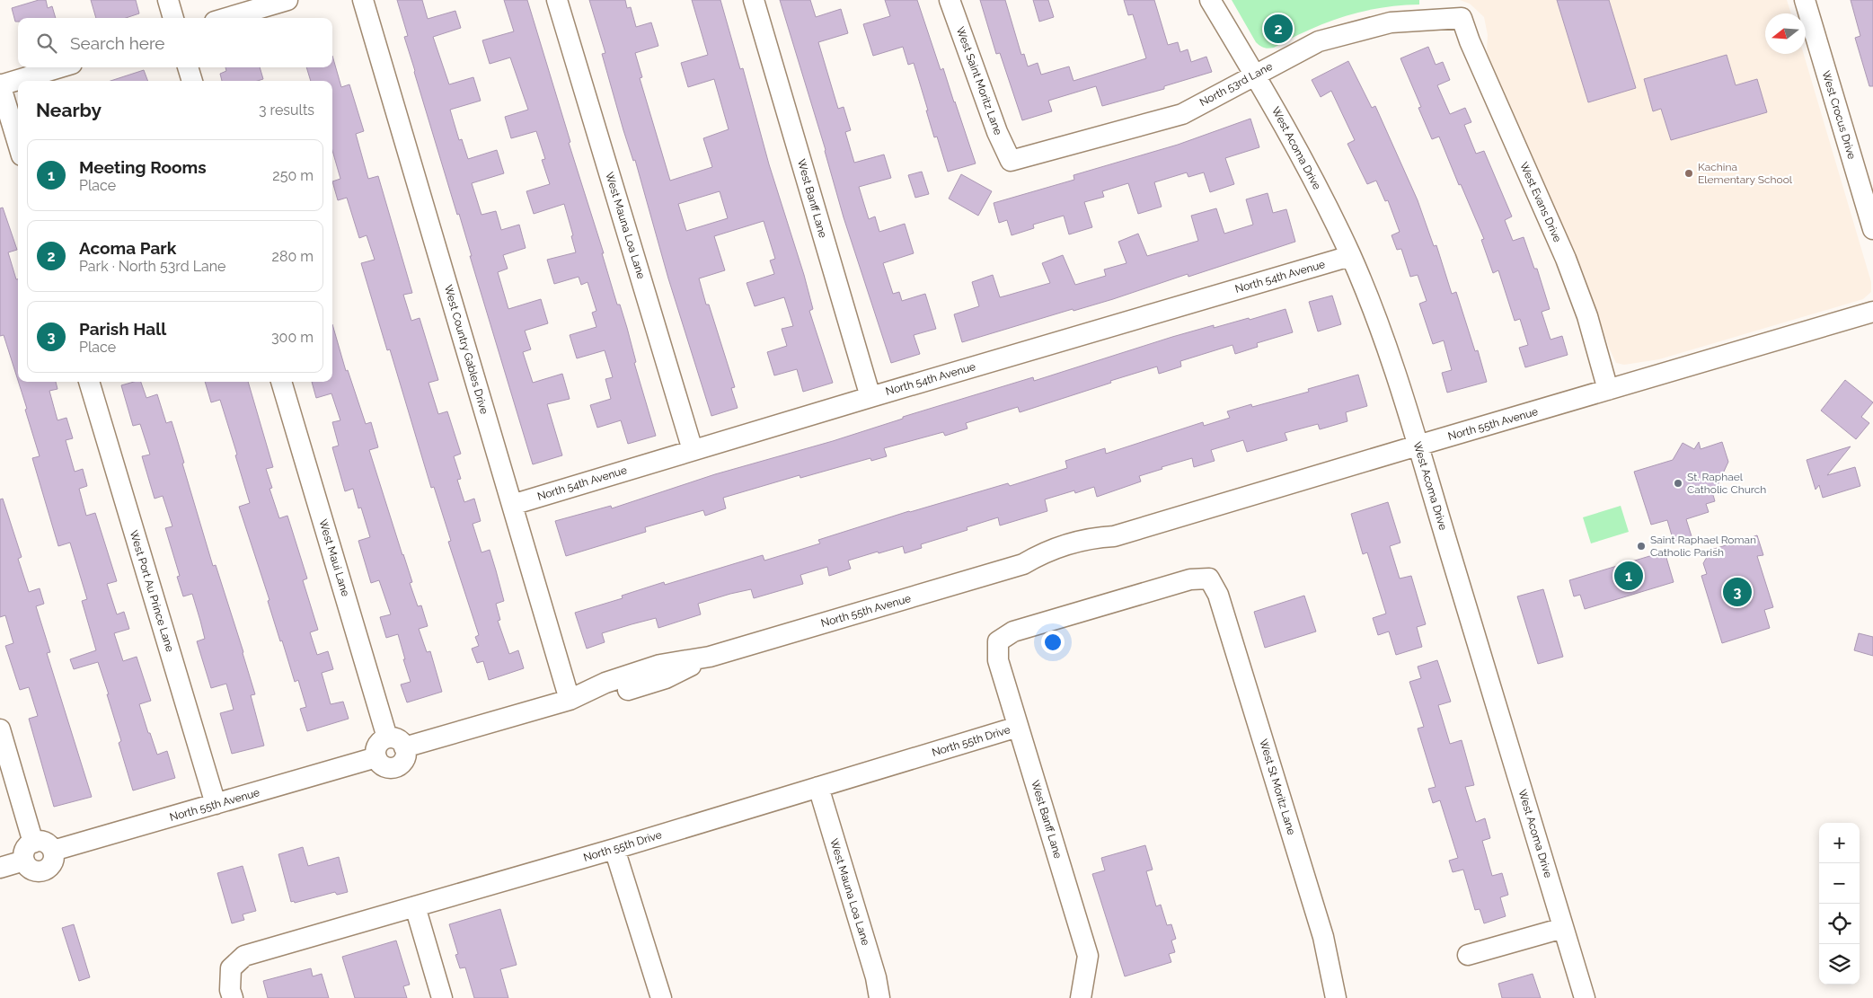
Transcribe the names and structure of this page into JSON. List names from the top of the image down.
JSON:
{
  "streets": {
    "street": [
      "West Saint Moritz Lane",
      "North 53rd Lane",
      "West Crocus Drive",
      "West Acoma Drive",
      "West Banff Lane",
      "West Evans Drive",
      "West Mauna Loa Lane",
      "North 54th Avenue",
      "West Country Gables Drive",
      "North 55th Avenue",
      "West Maui Lane",
      "West Port Au Prince Lane",
      "North 55th Drive",
      "West St Moritz Lane"
    ]
  },
  "crossings": [
    ["West Saint Moritz Lane", "North 53rd Lane"],
    ["North 53rd Lane", "West Acoma Drive"],
    ["North 53rd Lane", "West Evans Drive"],
    ["West Acoma Drive", "North 54th Avenue"],
    ["West Acoma Drive", "North 55th Avenue"],
    ["West Banff Lane", "North 54th Avenue"],
    ["West Banff Lane", "North 55th Drive"],
    ["West Banff Lane", "West St Moritz Lane"],
    ["West Evans Drive", "North 55th Avenue"],
    ["West Mauna Loa Lane", "North 54th Avenue"],
    ["West Mauna Loa Lane", "North 55th Drive"],
    ["North 54th Avenue", "West Country Gables Drive"],
    ["West Country Gables Drive", "North 55th Avenue"],
    ["North 55th Avenue", "West Maui Lane"],
    ["North 55th Avenue", "West Port Au Prince Lane"]
  ],
  "places": ["Kachina Elementary School", "St. Raphael Catholic Church", "Saint Raphael Roman Catholic Parish"],
  "north": "left",
  "page": {
    "pins": ["2", "1", "3"],
    "search": "Search here",
    "heading": ["Nearby", "3 results"],
    "list": [
      {
        "mark": "1",
        "name": "Meeting Rooms",
        "note": "Place",
        "value": "250 m"
      },
      {
        "mark": "2",
        "name": "Acoma Park",
        "note": "Park · North 53rd Lane",
        "value": "280 m"
      },
      {
        "mark": "3",
        "name": "Parish Hall",
        "note": "Place",
        "value": "300 m"
      }
    ],
    "map_buttons": ["+", "−"]
  }
}
